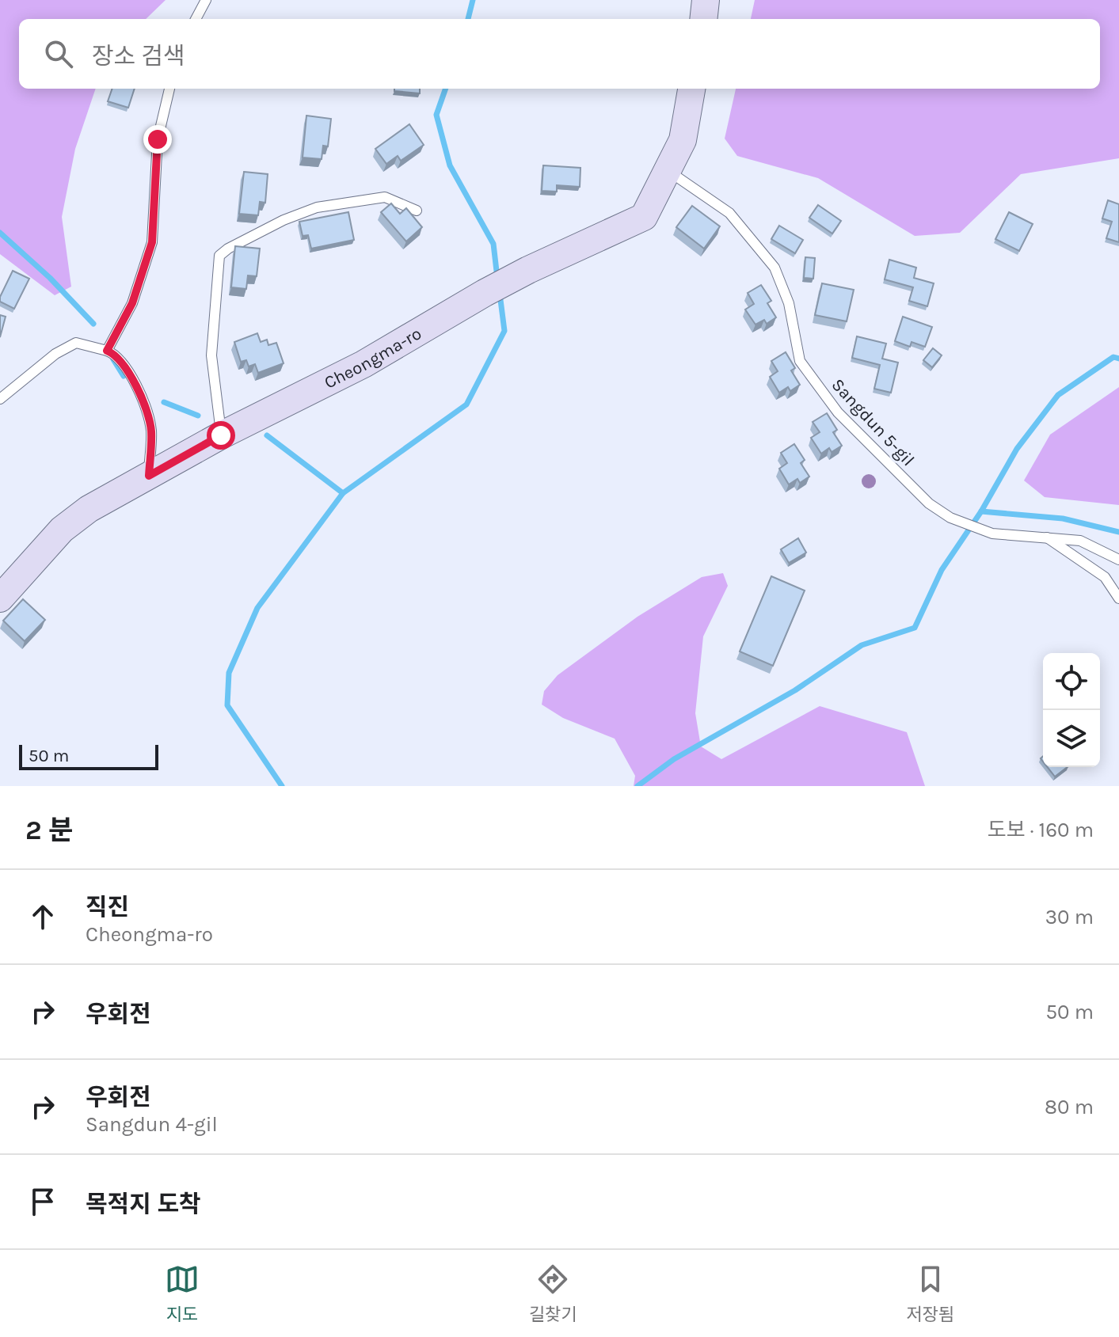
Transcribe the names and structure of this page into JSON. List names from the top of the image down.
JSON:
{
  "streets": {
    "street": ["Cheongma-ro"],
    "lane": ["Sangdun 5-gil"]
  },
  "crossings": [
    ["Cheongma-ro", "Sangdun 5-gil"]
  ],
  "scale_bar": "50 m",
  "page": {
    "search": "장소 검색",
    "scale": "50 m",
    "heading": ["2 분", "도보 · 160 m"],
    "list": [
      ["직진", "Cheongma-ro", "30 m"],
      ["우회전", "50 m"],
      ["우회전", "Sangdun 4-gil", "80 m"],
      "목적지 도착"
    ],
    "nav": ["지도", "길찾기", "저장됨"]
  }
}
